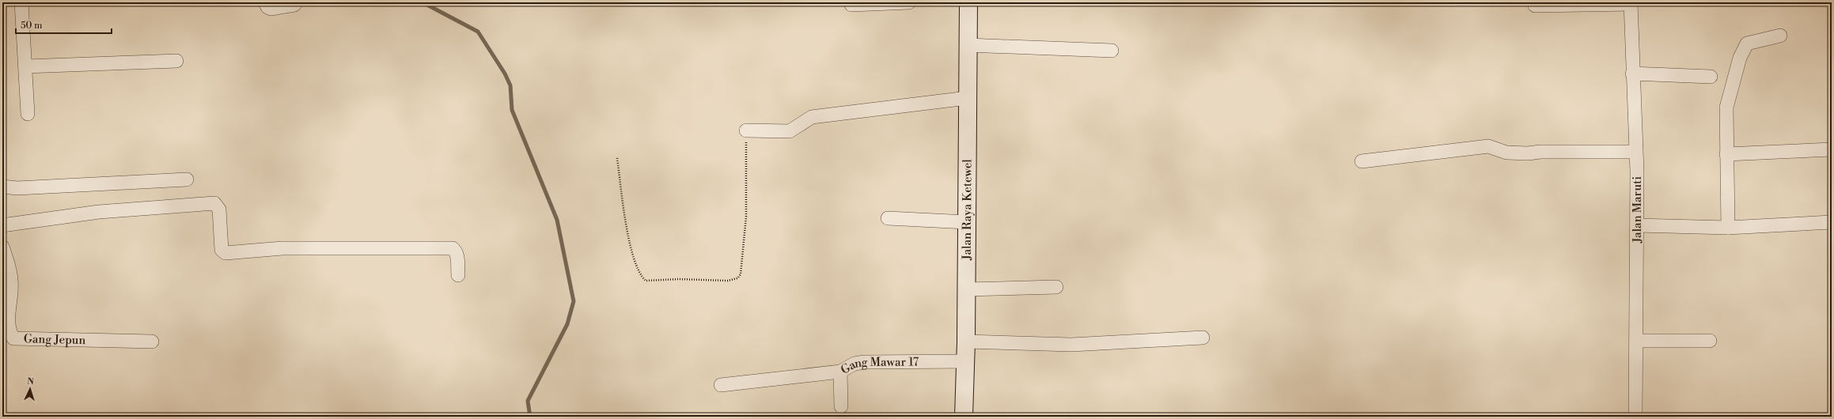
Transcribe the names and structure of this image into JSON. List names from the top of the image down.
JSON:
{
  "streets": {
    "main road": ["Jalan Raya Ketewel"],
    "street": ["Jalan Maruti", "Gang Jepun", "Gang Mawar 17"]
  },
  "crossings": [
    ["Jalan Raya Ketewel", "Gang Mawar 17"]
  ],
  "scale_bar": "50 m",
  "north": "top"
}
